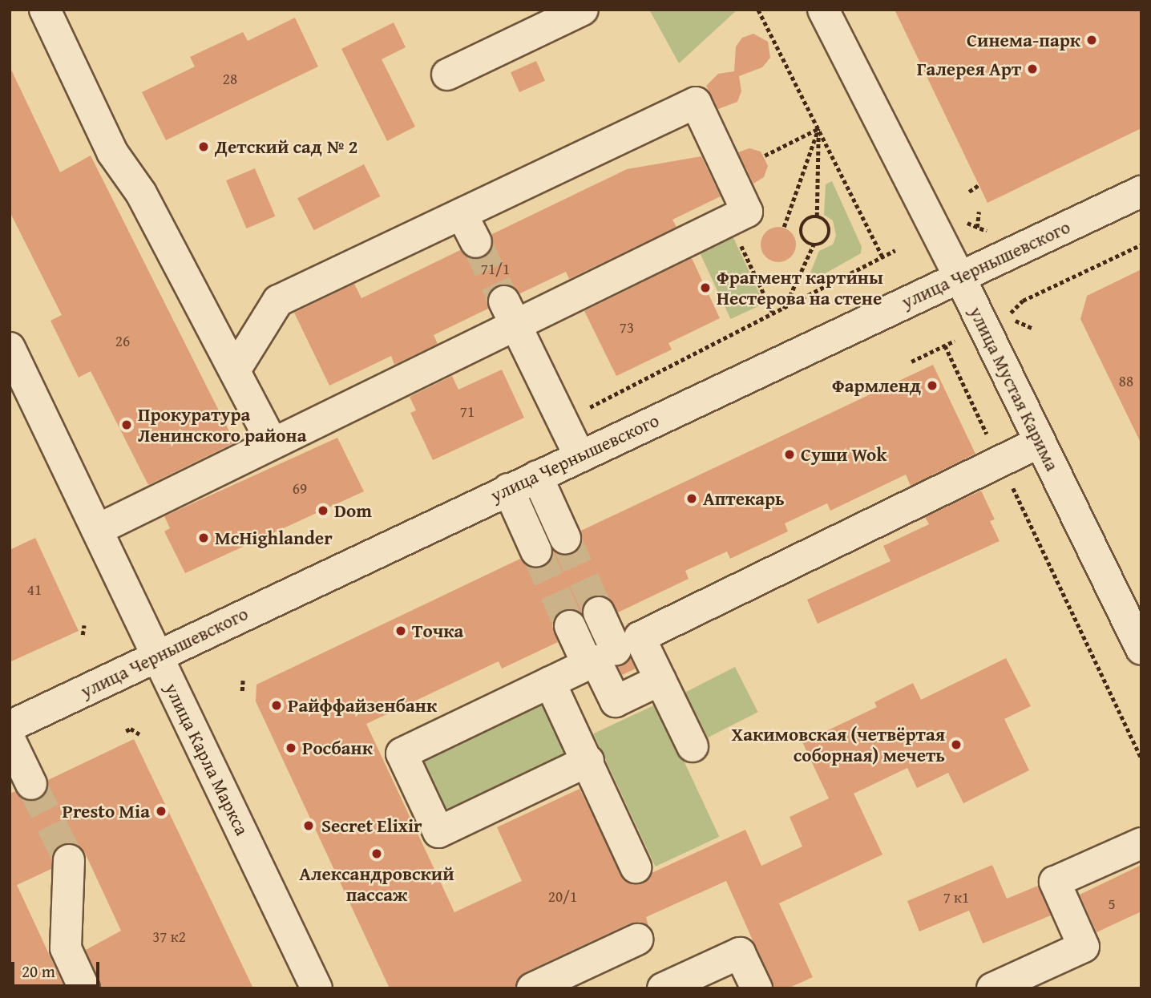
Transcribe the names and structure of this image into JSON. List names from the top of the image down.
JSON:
{
  "streets": {
    "street": ["улица Чернышевского", "улица Мустая Карима", "улица Карла Маркса"]
  },
  "crossings": [
    ["улица Чернышевского", "улица Мустая Карима"],
    ["улица Чернышевского", "улица Карла Маркса"]
  ],
  "places": [
    "Синема-парк",
    "Галерея Арт",
    "Детский сад № 2",
    "Фрагмент картины Нестерова на стене",
    "Фармленд",
    "Прокуратура Ленинского района",
    "Суши Wok",
    "Аптекарь",
    "Dom",
    "McHighlander",
    "Точка",
    "Райффайзенбанк",
    "Хакимовская (четвёртая соборная) мечеть",
    "Росбанк",
    "Presto Mia",
    "Secret Elixir",
    "Александровский пассаж"
  ],
  "house_numbers": [
    "28",
    "71/1",
    "73",
    "26",
    "88",
    "71",
    "69",
    "41",
    "20/1",
    "7 к1",
    "5",
    "37 к2"
  ],
  "scale_bar": "20 m"
}
